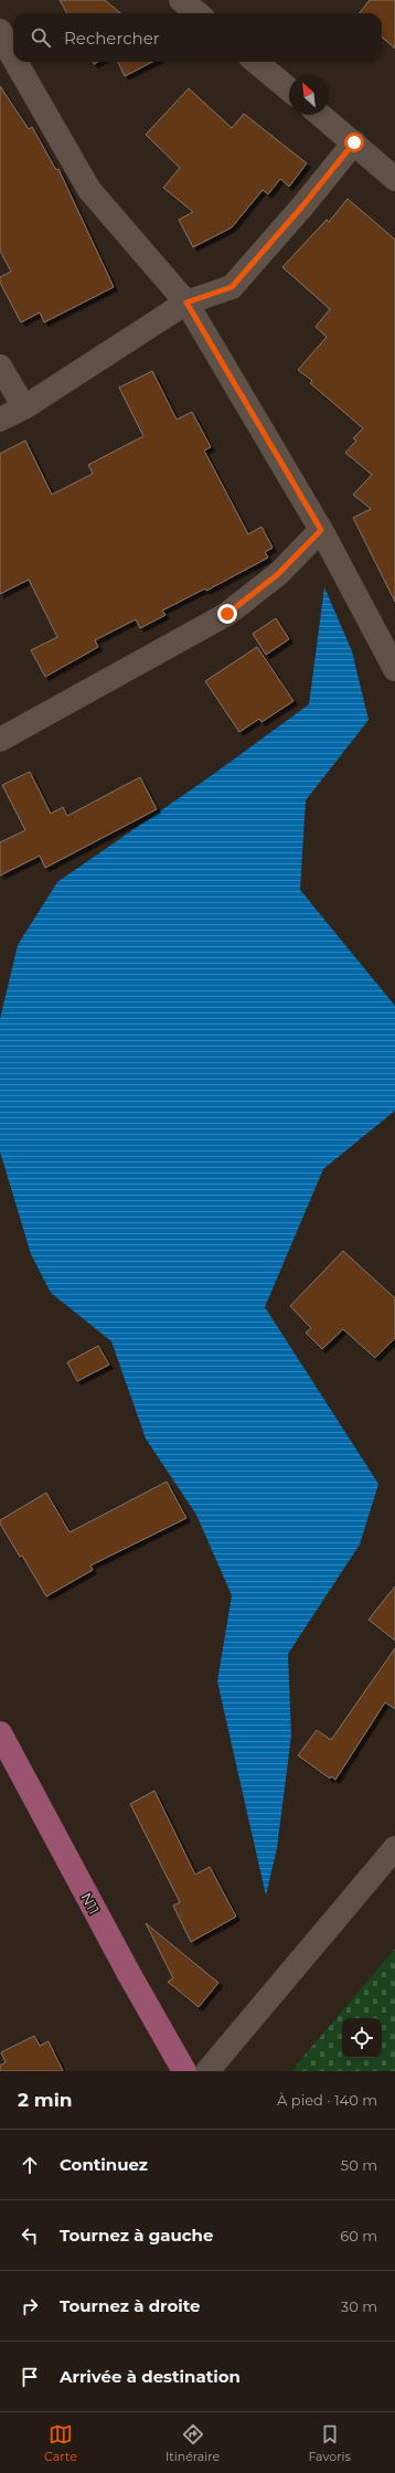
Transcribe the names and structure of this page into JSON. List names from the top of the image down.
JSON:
{
  "streets": {
    "main road": ["N11"]
  },
  "north": "top left",
  "page": {
    "search": "Rechercher",
    "heading": ["2 min", "À pied · 140 m"],
    "list": [
      ["Continuez", "50 m"],
      ["Tournez à gauche", "60 m"],
      ["Tournez à droite", "30 m"],
      "Arrivée à destination"
    ],
    "nav": ["Carte", "Itinéraire", "Favoris"]
  }
}
